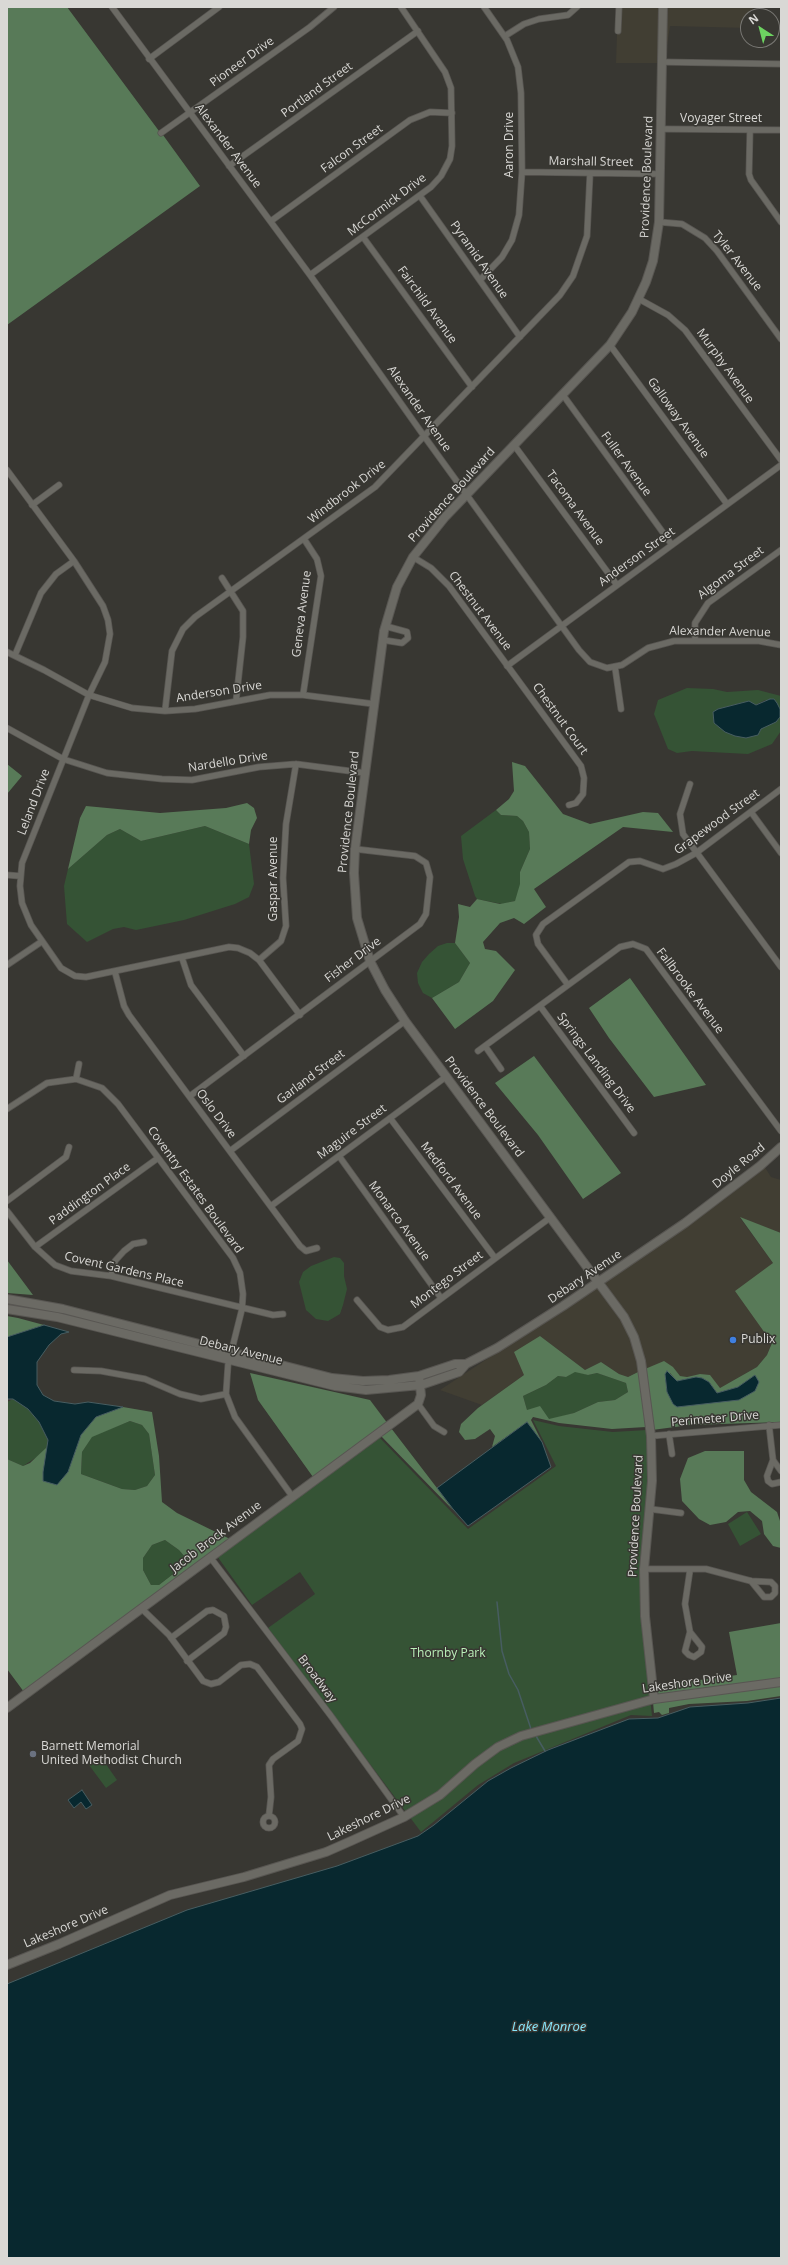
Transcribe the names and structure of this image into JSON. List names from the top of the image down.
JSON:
{
  "streets": {
    "main road": [
      "Providence Boulevard",
      "Doyle Road",
      "Debary Avenue",
      "Jacob Brock Avenue",
      "Lakeshore Drive"
    ],
    "street": [
      "Pioneer Drive",
      "Portland Street",
      "Voyager Street",
      "Aaron Drive",
      "Alexander Avenue",
      "Falcon Street",
      "Marshall Street",
      "McCormick Drive",
      "Pyramid Avenue",
      "Tyler Avenue",
      "Fairchild Avenue",
      "Murphy Avenue",
      "Galloway Avenue",
      "Fuller Avenue",
      "Windbrook Drive",
      "Tacoma Avenue",
      "Anderson Street",
      "Algoma Street",
      "Chestnut Avenue",
      "Geneva Avenue",
      "Anderson Drive",
      "Chestnut Court",
      "Nardello Drive",
      "Leland Drive",
      "Grapewood Street",
      "Gaspar Avenue",
      "Fisher Drive",
      "Fallbrooke Avenue",
      "Springs Landing Drive",
      "Garland Street",
      "Oslo Drive",
      "Maguire Street",
      "Medford Avenue",
      "Coventry Estates Boulevard",
      "Paddington Place",
      "Monarco Avenue",
      "Covent Gardens Place",
      "Montego Street",
      "Perimeter Drive",
      "Broadway"
    ]
  },
  "crossings": [
    ["Pioneer Drive", "Alexander Avenue"],
    ["Portland Street", "Alexander Avenue"],
    ["Portland Street", "McCormick Drive"],
    ["Voyager Street", "Providence Boulevard"],
    ["Aaron Drive", "Marshall Street"],
    ["Aaron Drive", "Pyramid Avenue"],
    ["Alexander Avenue", "Falcon Street"],
    ["Alexander Avenue", "Providence Boulevard"],
    ["Alexander Avenue", "McCormick Drive"],
    ["Alexander Avenue", "Windbrook Drive"],
    ["Alexander Avenue", "Anderson Street"],
    ["Alexander Avenue", "Algoma Street"],
    ["Falcon Street", "McCormick Drive"],
    ["Marshall Street", "Providence Boulevard"],
    ["Marshall Street", "Windbrook Drive"],
    ["Providence Boulevard", "Tyler Avenue"],
    ["Providence Boulevard", "Murphy Avenue"],
    ["Providence Boulevard", "Galloway Avenue"],
    ["Providence Boulevard", "Fuller Avenue"],
    ["Providence Boulevard", "Tacoma Avenue"],
    ["Providence Boulevard", "Chestnut Avenue"],
    ["Providence Boulevard", "Anderson Drive"],
    ["Providence Boulevard", "Nardello Drive"],
    ["Providence Boulevard", "Fisher Drive"],
    ["Providence Boulevard", "Garland Street"],
    ["Providence Boulevard", "Maguire Street"],
    ["Providence Boulevard", "Debary Avenue"],
    ["Providence Boulevard", "Montego Street"],
    ["Providence Boulevard", "Perimeter Drive"],
    ["Providence Boulevard", "Lakeshore Drive"],
    ["McCormick Drive", "Pyramid Avenue"],
    ["McCormick Drive", "Fairchild Avenue"],
    ["Pyramid Avenue", "Windbrook Drive"],
    ["Fairchild Avenue", "Windbrook Drive"],
    ["Galloway Avenue", "Anderson Street"],
    ["Fuller Avenue", "Anderson Street"],
    ["Windbrook Drive", "Geneva Avenue"],
    ["Windbrook Drive", "Anderson Drive"],
    ["Tacoma Avenue", "Anderson Street"],
    ["Anderson Street", "Chestnut Avenue"],
    ["Anderson Street", "Chestnut Court"],
    ["Chestnut Avenue", "Chestnut Court"],
    ["Geneva Avenue", "Anderson Drive"],
    ["Anderson Drive", "Leland Drive"],
    ["Nardello Drive", "Leland Drive"],
    ["Nardello Drive", "Gaspar Avenue"],
    ["Leland Drive", "Gaspar Avenue"],
    ["Leland Drive", "Fisher Drive"],
    ["Leland Drive", "Oslo Drive"],
    ["Grapewood Street", "Fallbrooke Avenue"],
    ["Fisher Drive", "Oslo Drive"],
    ["Fallbrooke Avenue", "Springs Landing Drive"],
    ["Garland Street", "Oslo Drive"],
    ["Oslo Drive", "Maguire Street"],
    ["Maguire Street", "Medford Avenue"],
    ["Maguire Street", "Monarco Avenue"],
    ["Doyle Road", "Debary Avenue"],
    ["Medford Avenue", "Montego Street"],
    ["Coventry Estates Boulevard", "Paddington Place"],
    ["Coventry Estates Boulevard", "Covent Gardens Place"],
    ["Coventry Estates Boulevard", "Debary Avenue"],
    ["Coventry Estates Boulevard", "Jacob Brock Avenue"],
    ["Paddington Place", "Covent Gardens Place"],
    ["Monarco Avenue", "Montego Street"],
    ["Jacob Brock Avenue", "Broadway"],
    ["Broadway", "Lakeshore Drive"]
  ],
  "water": ["Lake Monroe"],
  "parks": ["Thornby Park"],
  "places": ["Publix", "Barnett Memorial United Methodist Church"],
  "north": "top left"
}
